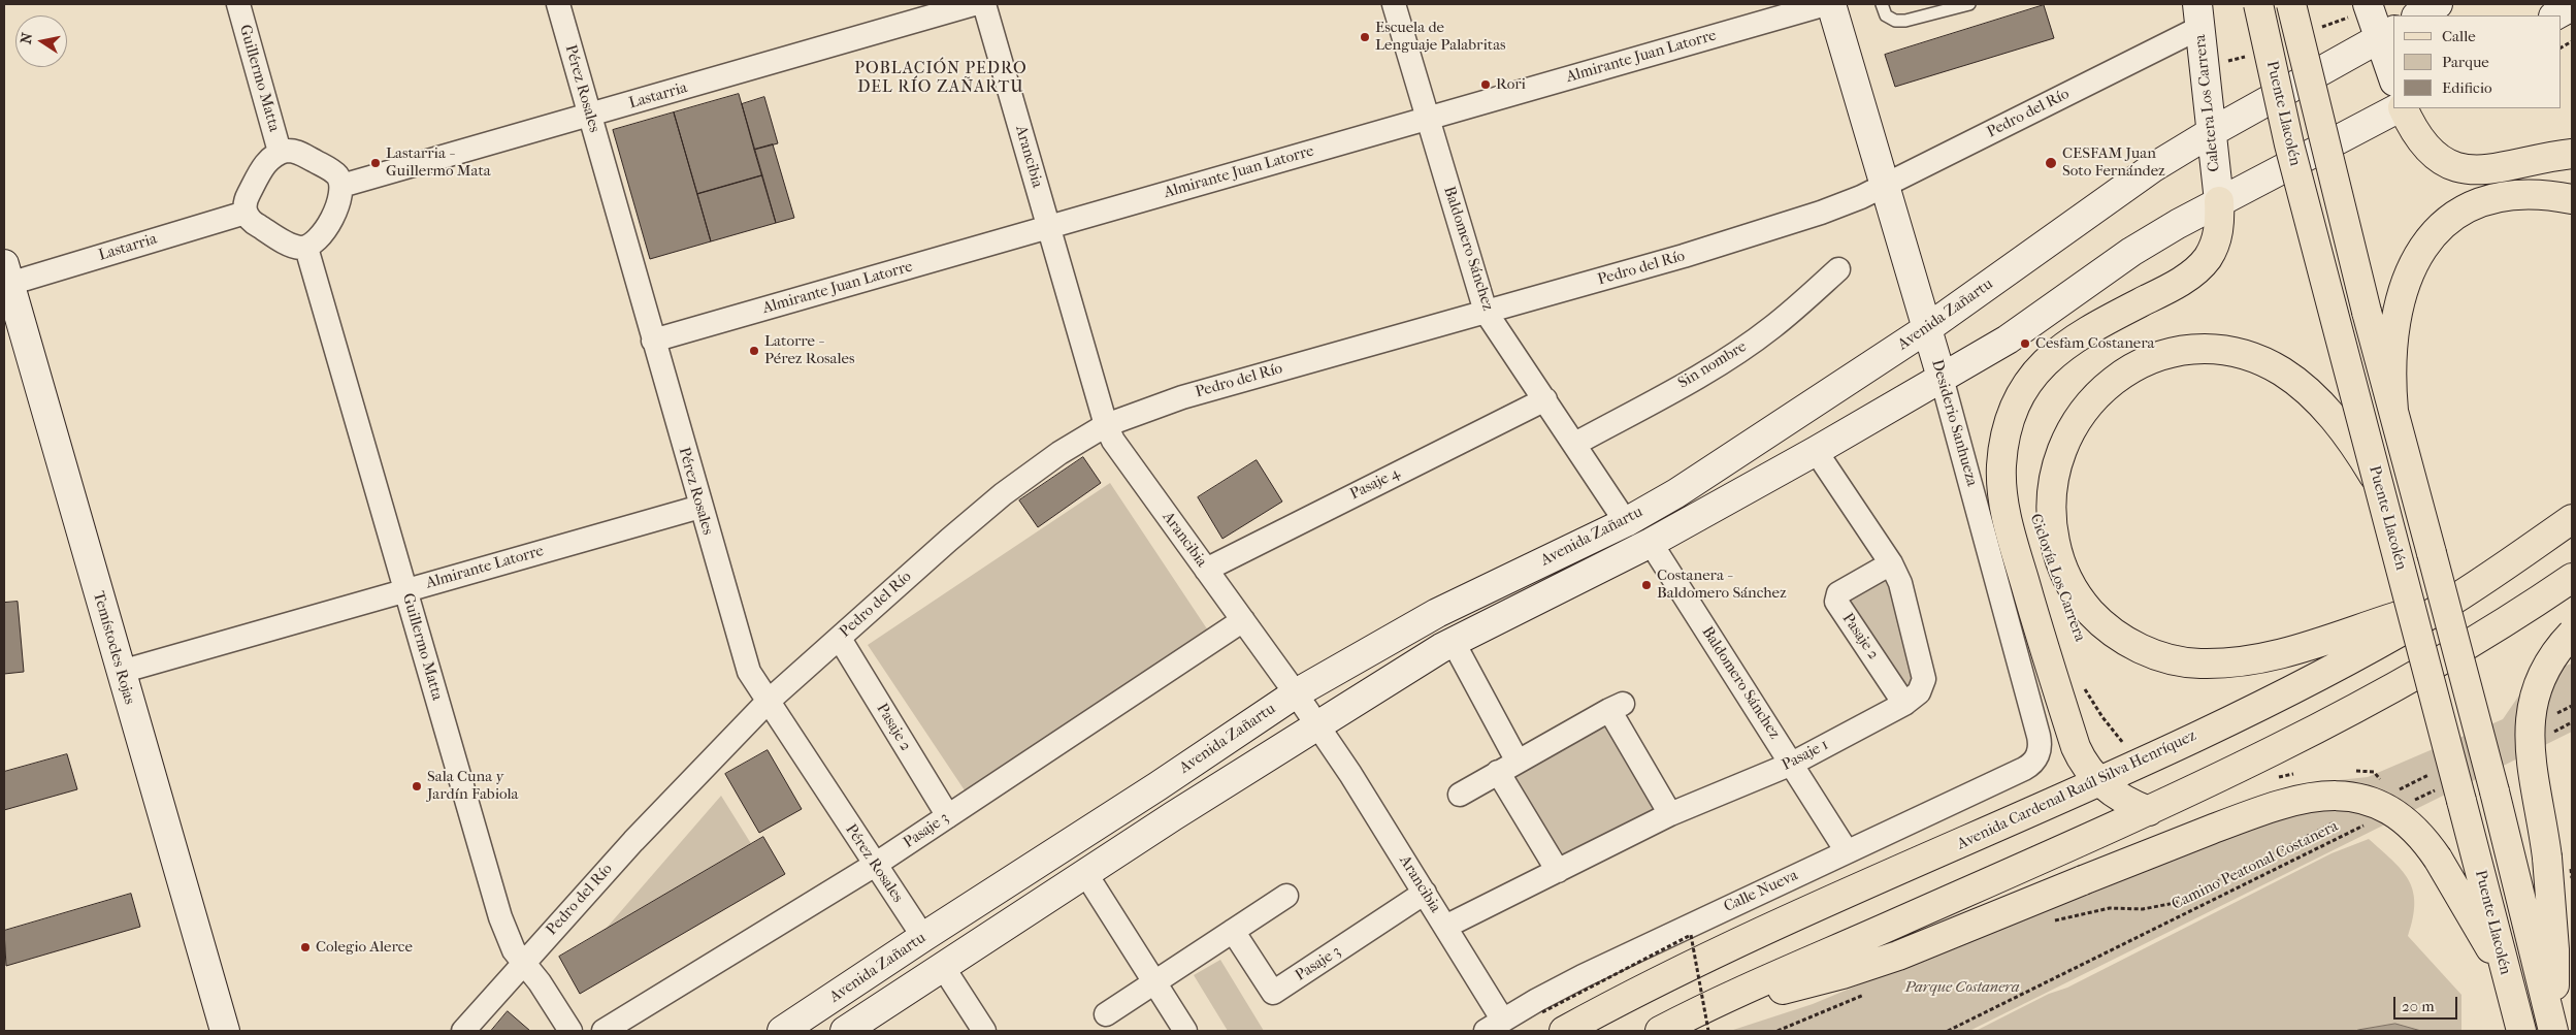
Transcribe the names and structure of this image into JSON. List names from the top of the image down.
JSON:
{
  "streets": {
    "main road": ["Puente Llacolén", "Avenida Cardenal Raúl Silva Henríquez"],
    "street": [
      "Almirante Juan Latorre",
      "Guillermo Matta",
      "Pérez Rosales",
      "Lastarria",
      "Caletera Los Carrera",
      "Pedro del Río",
      "Arancibia",
      "Baldomero Sánchez",
      "Avenida Zañartu",
      "Sin nombre",
      "Desiderio Sanhueza",
      "Pasaje 4",
      "Almirante Latorre",
      "Pasaje 2",
      "Temístocles Rojas",
      "Pasaje 1",
      "Pasaje 3",
      "Calle Nueva"
    ],
    "path": ["Camino Peatonal Costanera"]
  },
  "crossings": [
    ["Almirante Juan Latorre", "Pérez Rosales"],
    ["Almirante Juan Latorre", "Arancibia"],
    ["Almirante Juan Latorre", "Baldomero Sánchez"],
    ["Guillermo Matta", "Lastarria"],
    ["Guillermo Matta", "Pedro del Río"],
    ["Guillermo Matta", "Almirante Latorre"],
    ["Pérez Rosales", "Lastarria"],
    ["Pérez Rosales", "Pedro del Río"],
    ["Pérez Rosales", "Avenida Zañartu"],
    ["Pérez Rosales", "Almirante Latorre"],
    ["Pérez Rosales", "Pasaje 3"],
    ["Lastarria", "Temístocles Rojas"],
    ["Caletera Los Carrera", "Pedro del Río"],
    ["Caletera Los Carrera", "Avenida Zañartu"],
    ["Pedro del Río", "Arancibia"],
    ["Pedro del Río", "Baldomero Sánchez"],
    ["Pedro del Río", "Desiderio Sanhueza"],
    ["Pedro del Río", "Pasaje 2"],
    ["Arancibia", "Avenida Zañartu"],
    ["Arancibia", "Pasaje 4"],
    ["Arancibia", "Pasaje 1"],
    ["Arancibia", "Pasaje 3"],
    ["Arancibia", "Calle Nueva"],
    ["Baldomero Sánchez", "Avenida Zañartu"],
    ["Baldomero Sánchez", "Sin nombre"],
    ["Baldomero Sánchez", "Pasaje 4"],
    ["Baldomero Sánchez", "Pasaje 1"],
    ["Baldomero Sánchez", "Calle Nueva"],
    ["Avenida Zañartu", "Desiderio Sanhueza"],
    ["Avenida Zañartu", "Pasaje 1"],
    ["Desiderio Sanhueza", "Calle Nueva"],
    ["Almirante Latorre", "Temístocles Rojas"],
    ["Pasaje 2", "Pasaje 1"],
    ["Pasaje 2", "Pasaje 3"]
  ],
  "districts": ["POBLACIÓN PEDRO DEL RÍO ZAÑARTU"],
  "parks": ["Parque Costanera"],
  "places": [
    "Escuela de Lenguaje Palabritas",
    "Rori",
    "Lastarria - Guillermo Mata",
    "CESFAM Juan Soto Fernández",
    "Cesfam Costanera",
    "Latorre - Pérez Rosales",
    "Costanera - Baldomero Sánchez",
    "Sala Cuna y Jardín Fabiola",
    "Colegio Alerce"
  ],
  "legend": ["Calle", "Parque", "Edificio"],
  "scale_bar": "20 m",
  "north": "left"
}
